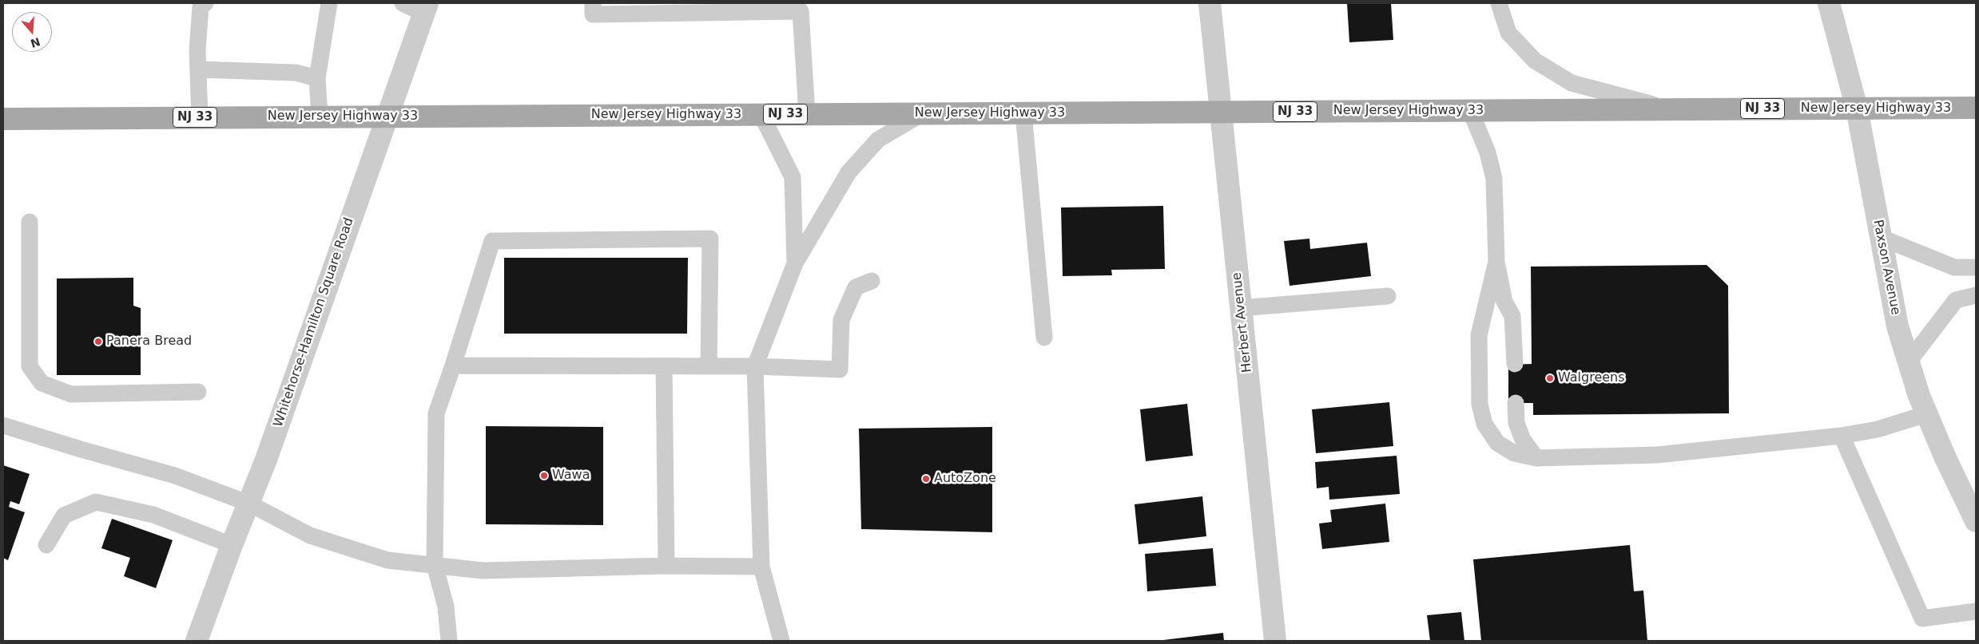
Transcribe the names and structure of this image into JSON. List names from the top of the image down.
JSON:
{
  "streets": {
    "main road": ["NJ 33", "New Jersey Highway 33"],
    "street": ["Paxson Avenue", "Whitehorse-Hamilton Square Road", "Herbert Avenue"]
  },
  "crossings": [
    ["New Jersey Highway 33", "Paxson Avenue"],
    ["New Jersey Highway 33", "Whitehorse-Hamilton Square Road"],
    ["New Jersey Highway 33", "Herbert Avenue"]
  ],
  "places": [
    "Panera Bread",
    "Walgreens",
    "Wawa",
    "AutoZone"
  ],
  "north": "bottom"
}
